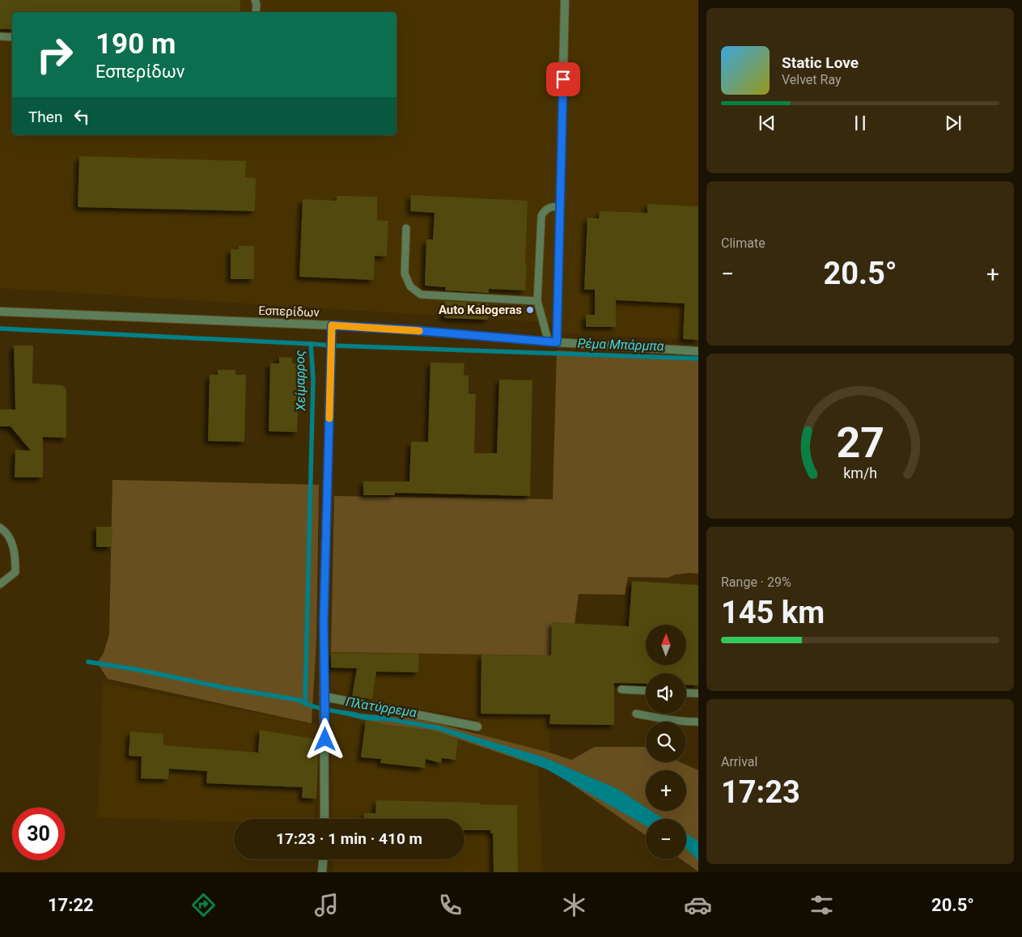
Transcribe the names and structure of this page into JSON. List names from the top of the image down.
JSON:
{
  "streets": {
    "street": ["Εσπερίδων"]
  },
  "water": ["Ρέμα Μπάρμπα", "Χείμαρρος", "Πλατύρρεμα"],
  "places": ["Auto Kalogeras"],
  "north": "top",
  "page": {
    "turn": ["190 m", "Εσπερίδων"],
    "song": ["Static Love", "Velvet Ray"],
    "then": "Then",
    "tile": [
      "Climate",
      ["Range · 29%", "145 km"],
      ["Arrival", "17:23"]
    ],
    "heat": ["−", "20.5°", "+"],
    "map_buttons": ["+", "−"],
    "limit": "30",
    "trip": "17:23 · 1 min · 410 m",
    "tabs": ["17:22", "20.5°"],
    "gauge": ["27", "km/h"]
  }
}
